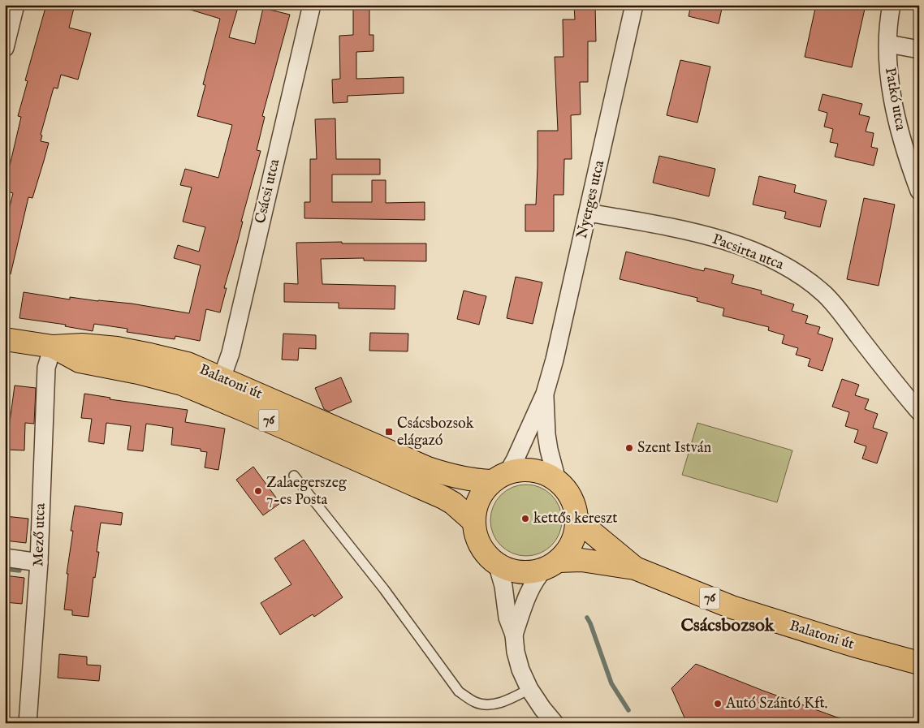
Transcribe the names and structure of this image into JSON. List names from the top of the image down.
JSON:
{
  "streets": {
    "main road": ["Balatoni út", "76"],
    "street": [
      "Patkó utca",
      "Csácsi utca",
      "Nyerges utca",
      "Pacsirta utca",
      "Mező utca"
    ]
  },
  "crossings": [
    ["Csácsi utca", "Balatoni út"],
    ["Nyerges utca", "Pacsirta utca"],
    ["Nyerges utca", "Balatoni út"],
    ["Nyerges utca", "76"],
    ["Balatoni út", "76"],
    ["Balatoni út", "Mező utca"]
  ],
  "districts": ["Csácsbozsok"],
  "places": {
    "transit": ["Csácsbozsok elágazó"],
    "other": [
      "Szent István",
      "Zalaegerszeg 7-es Posta",
      "kettős kereszt",
      "Autó Szántó Kft."
    ]
  }
}
